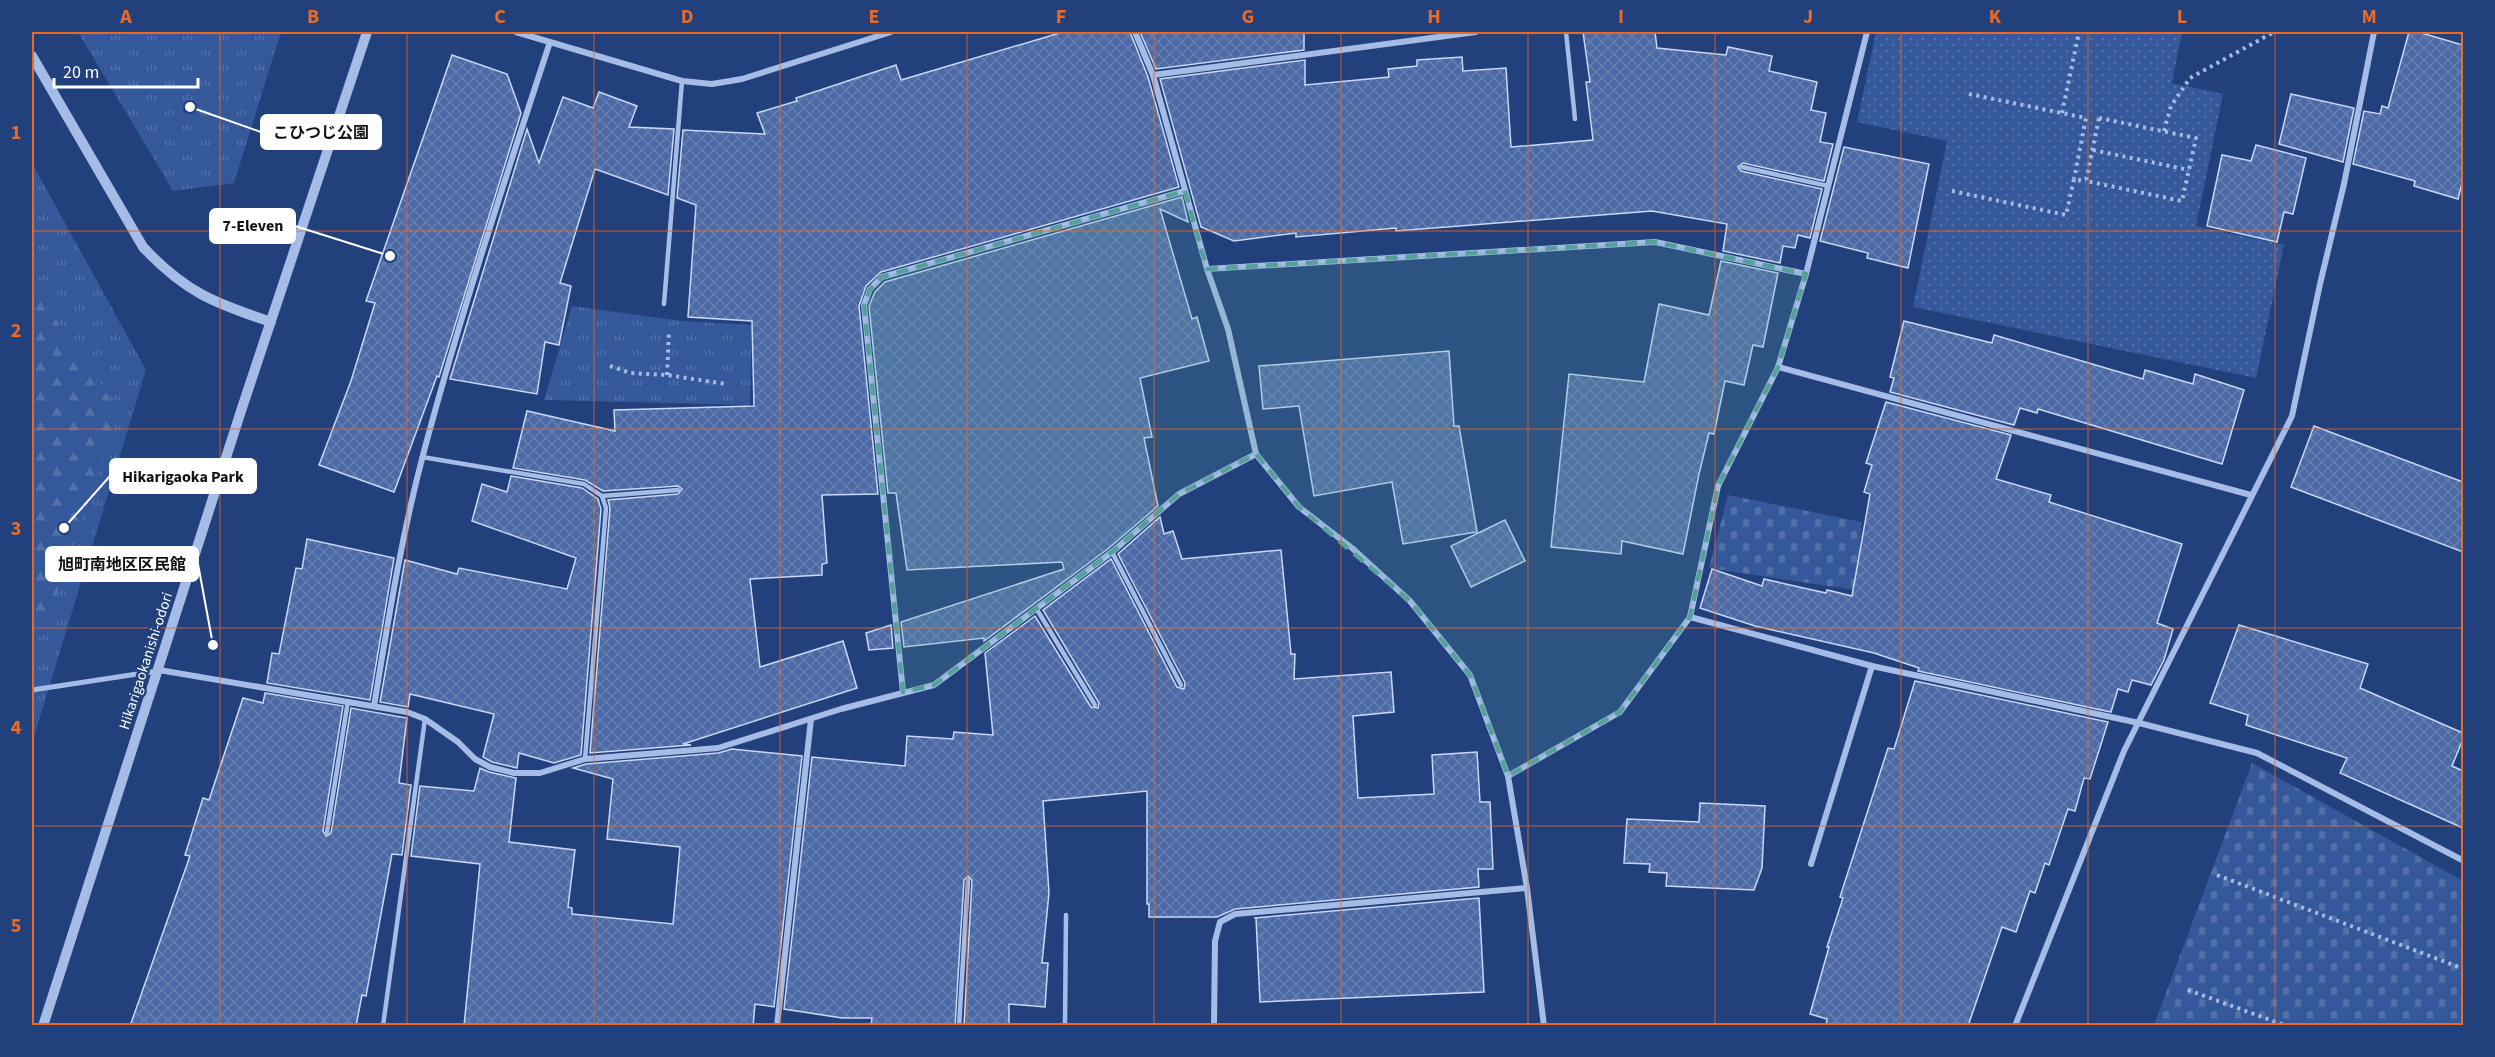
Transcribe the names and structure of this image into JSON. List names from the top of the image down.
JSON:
{
  "streets": {
    "street": ["Hikarigaokanishi-odori"]
  },
  "places": [
    "こひつじ公園",
    "7-Eleven",
    "Hikarigaoka Park",
    "旭町南地区区民館"
  ],
  "scale_bar": "20 m",
  "grid": {
    "columns": [
      "A",
      "B",
      "C",
      "D",
      "E",
      "F",
      "G",
      "H",
      "I",
      "J",
      "K",
      "L",
      "M"
    ],
    "rows": [
      "1",
      "2",
      "3",
      "4",
      "5"
    ]
  }
}
